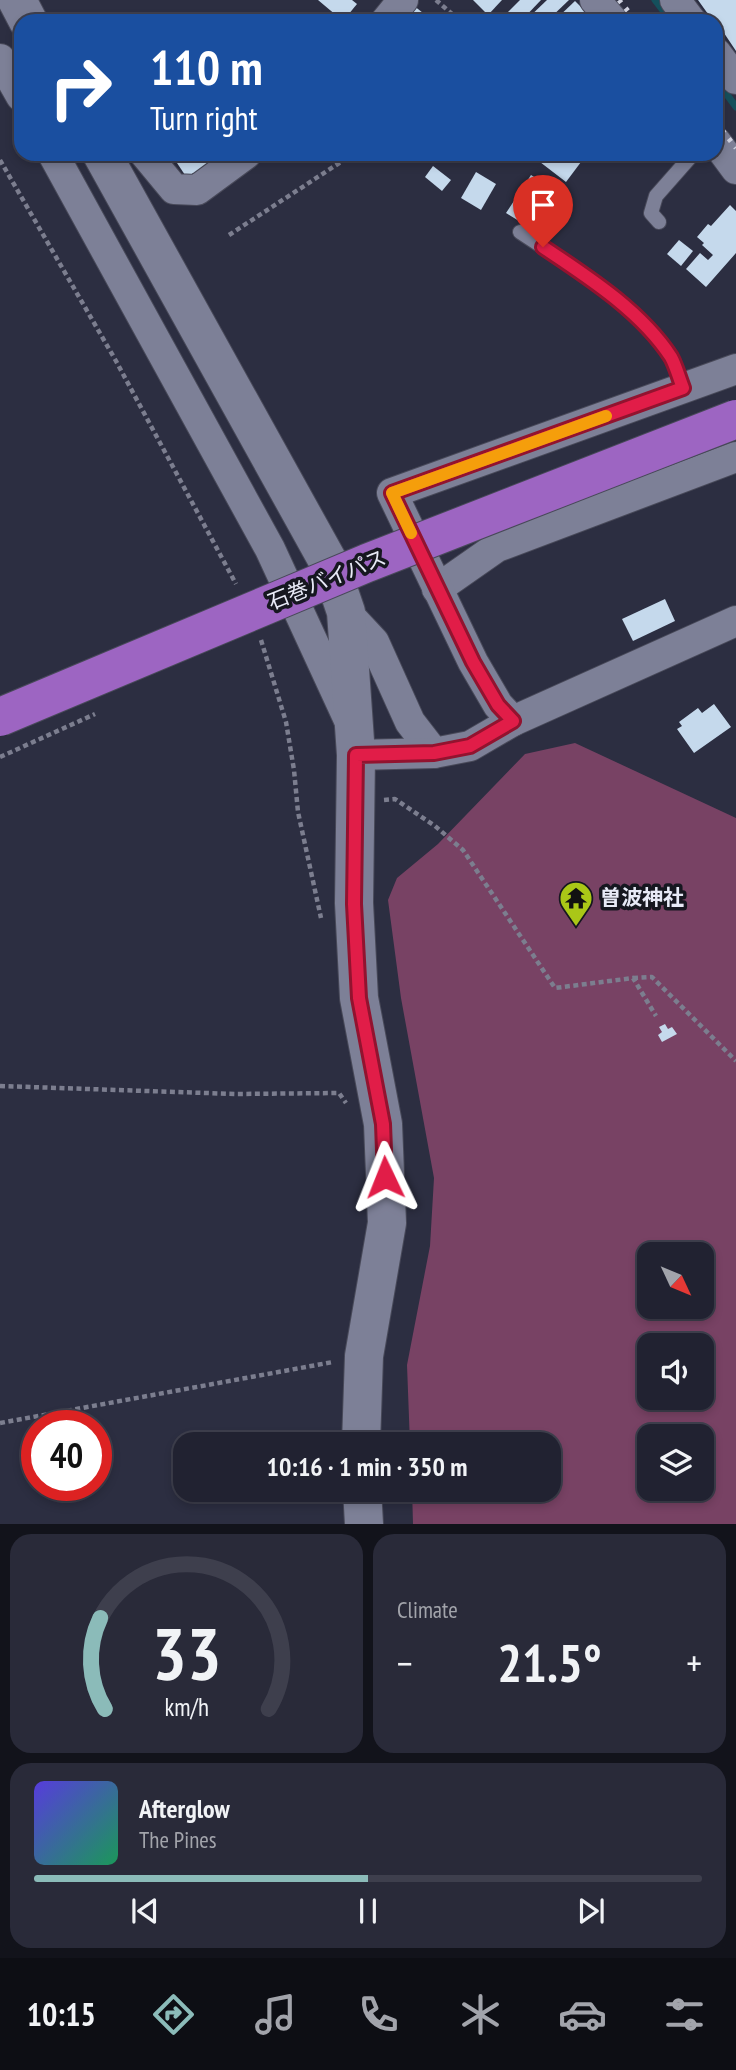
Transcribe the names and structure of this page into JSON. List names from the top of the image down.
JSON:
{
  "streets": {
    "highway": ["石巻バイパス"]
  },
  "places": {
    "temple": ["曽波神社"]
  },
  "north": "bottom right",
  "page": {
    "turn": ["110 m", "Turn right"],
    "limit": "40",
    "trip": "10:16 · 1 min · 350 m",
    "tile": "Climate",
    "heat": ["−", "21.5°", "+"],
    "song": ["Afterglow", "The Pines"],
    "tabs": "10:15",
    "gauge": ["33", "km/h"]
  }
}
